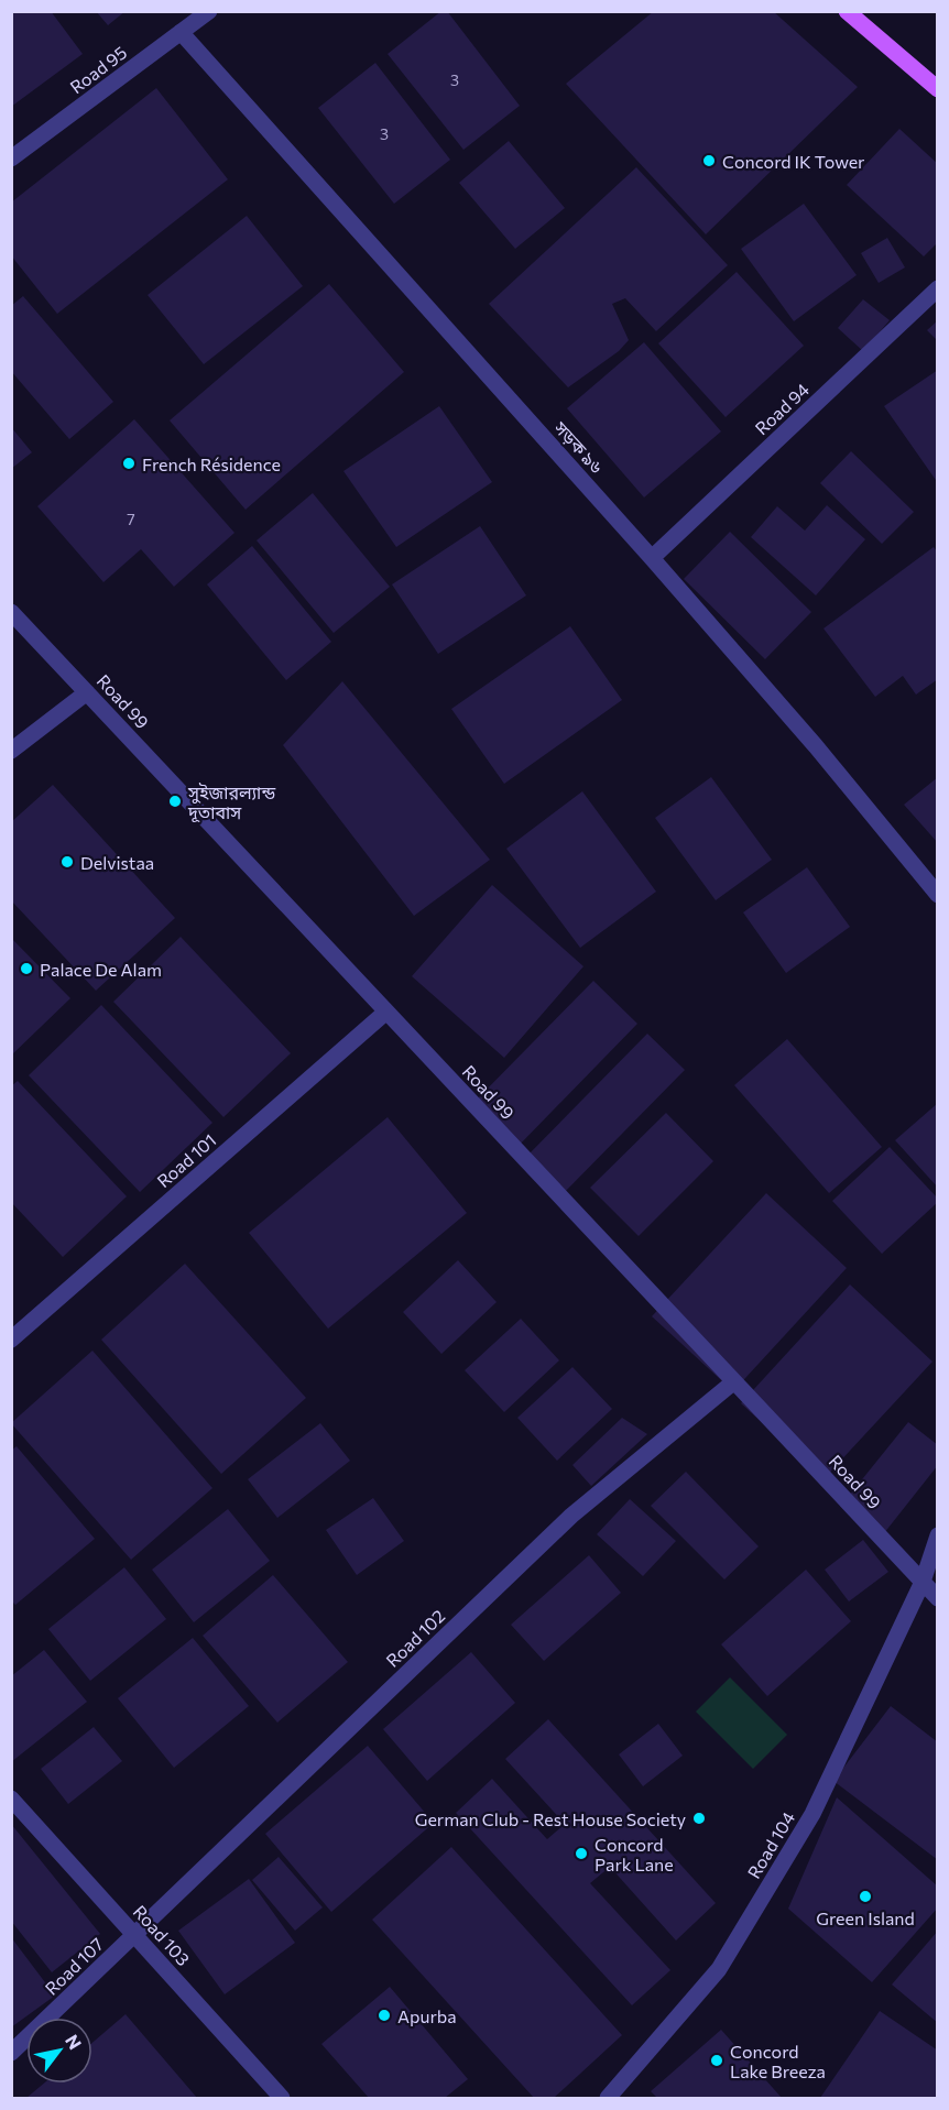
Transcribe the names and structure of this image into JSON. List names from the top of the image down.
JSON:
{
  "streets": {
    "street": [
      "Road 95",
      "Road 94",
      "সড়ক ৯৬",
      "Road 99",
      "Road 101",
      "Road 102",
      "Road 104",
      "Road 103",
      "Road 107"
    ]
  },
  "crossings": [
    ["Road 95", "সড়ক ৯৬"],
    ["Road 94", "সড়ক ৯৬"],
    ["Road 99", "Road 101"],
    ["Road 99", "Road 102"],
    ["Road 99", "Road 104"],
    ["Road 102", "Road 103"],
    ["Road 102", "Road 107"],
    ["Road 103", "Road 107"]
  ],
  "places": [
    "Concord IK Tower",
    "French Résidence",
    "সুইজারল্যান্ড দূতাবাস",
    "Delvistaa",
    "Palace De Alam",
    "German Club - Rest House Society",
    "Concord Park Lane",
    "Green Island",
    "Apurba",
    "Concord Lake Breeza"
  ],
  "house_numbers": ["3", "3", "7"],
  "north": "top right"
}
